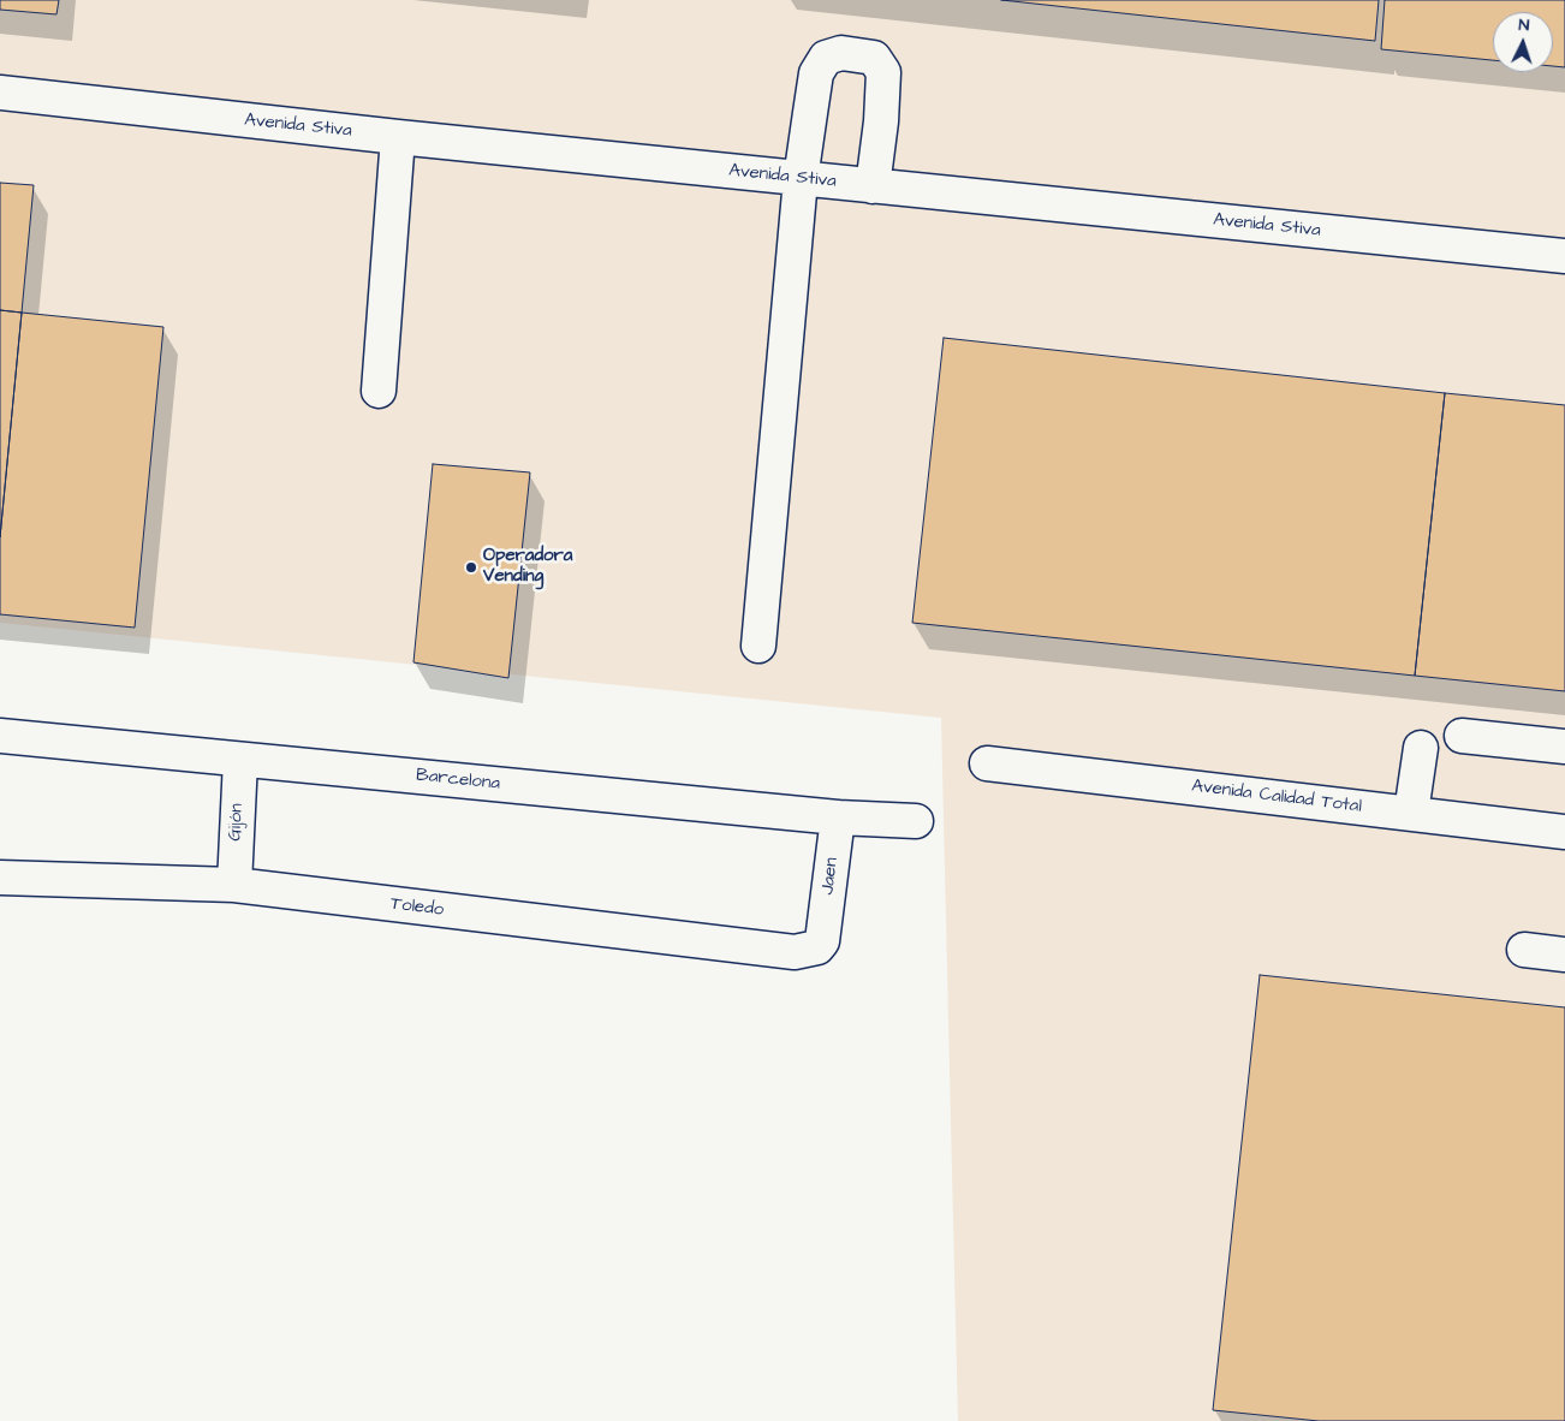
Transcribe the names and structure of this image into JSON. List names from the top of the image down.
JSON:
{
  "streets": {
    "street": [
      "Avenida Stiva",
      "Barcelona",
      "Avenida Calidad Total",
      "Gijón",
      "Jaen",
      "Toledo"
    ]
  },
  "crossings": [
    ["Barcelona", "Gijón"],
    ["Barcelona", "Jaen"],
    ["Gijón", "Toledo"],
    ["Jaen", "Toledo"]
  ],
  "places": ["Operadora Vending"],
  "north": "top"
}
